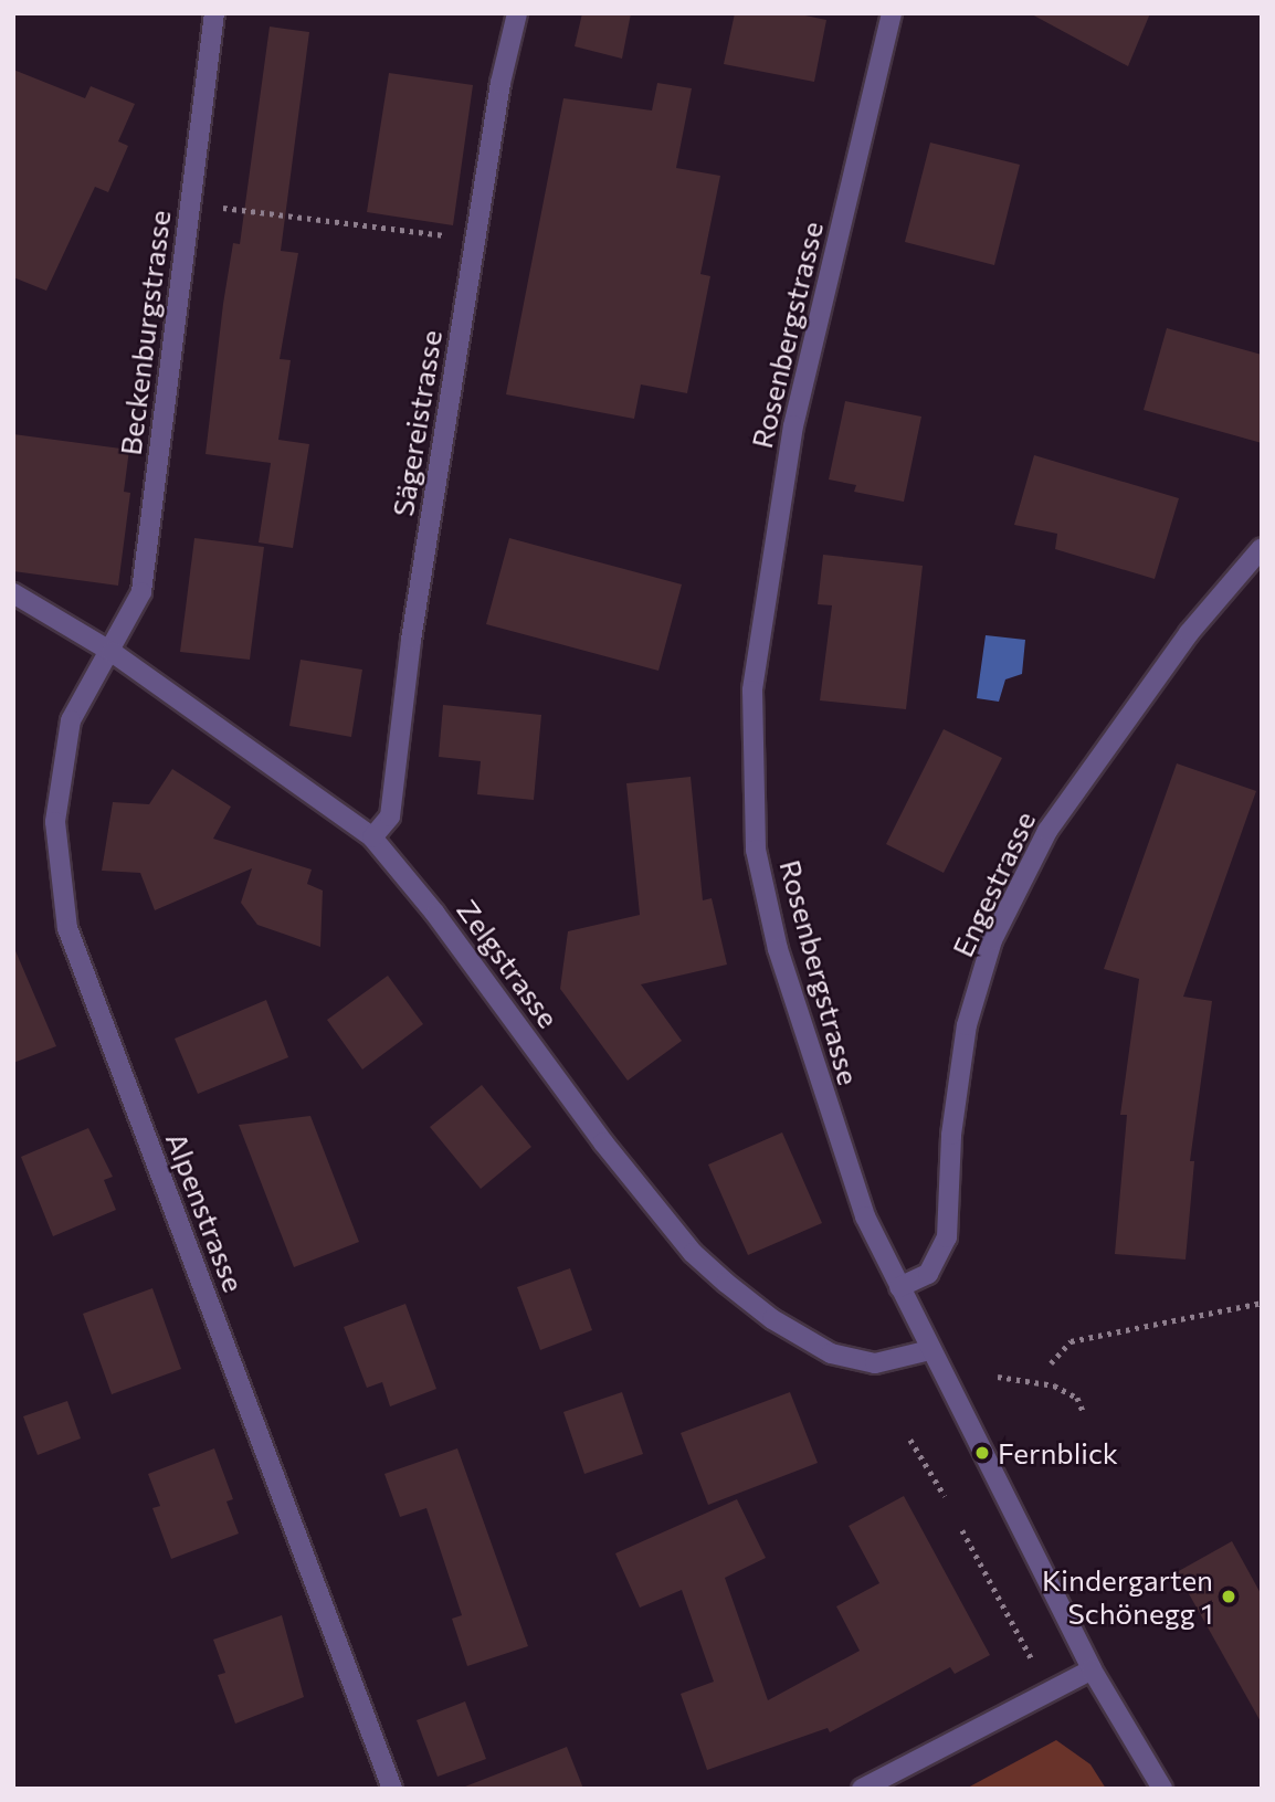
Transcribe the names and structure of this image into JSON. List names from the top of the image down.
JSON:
{
  "streets": {
    "street": [
      "Beckenburgstrasse",
      "Rosenbergstrasse",
      "Sägereistrasse",
      "Engestrasse",
      "Zelgstrasse",
      "Alpenstrasse"
    ]
  },
  "crossings": [
    ["Beckenburgstrasse", "Zelgstrasse"],
    ["Beckenburgstrasse", "Alpenstrasse"],
    ["Rosenbergstrasse", "Engestrasse"],
    ["Rosenbergstrasse", "Zelgstrasse"],
    ["Sägereistrasse", "Zelgstrasse"],
    ["Zelgstrasse", "Alpenstrasse"]
  ],
  "places": ["Fernblick", "Kindergarten Schönegg 1"]
}
